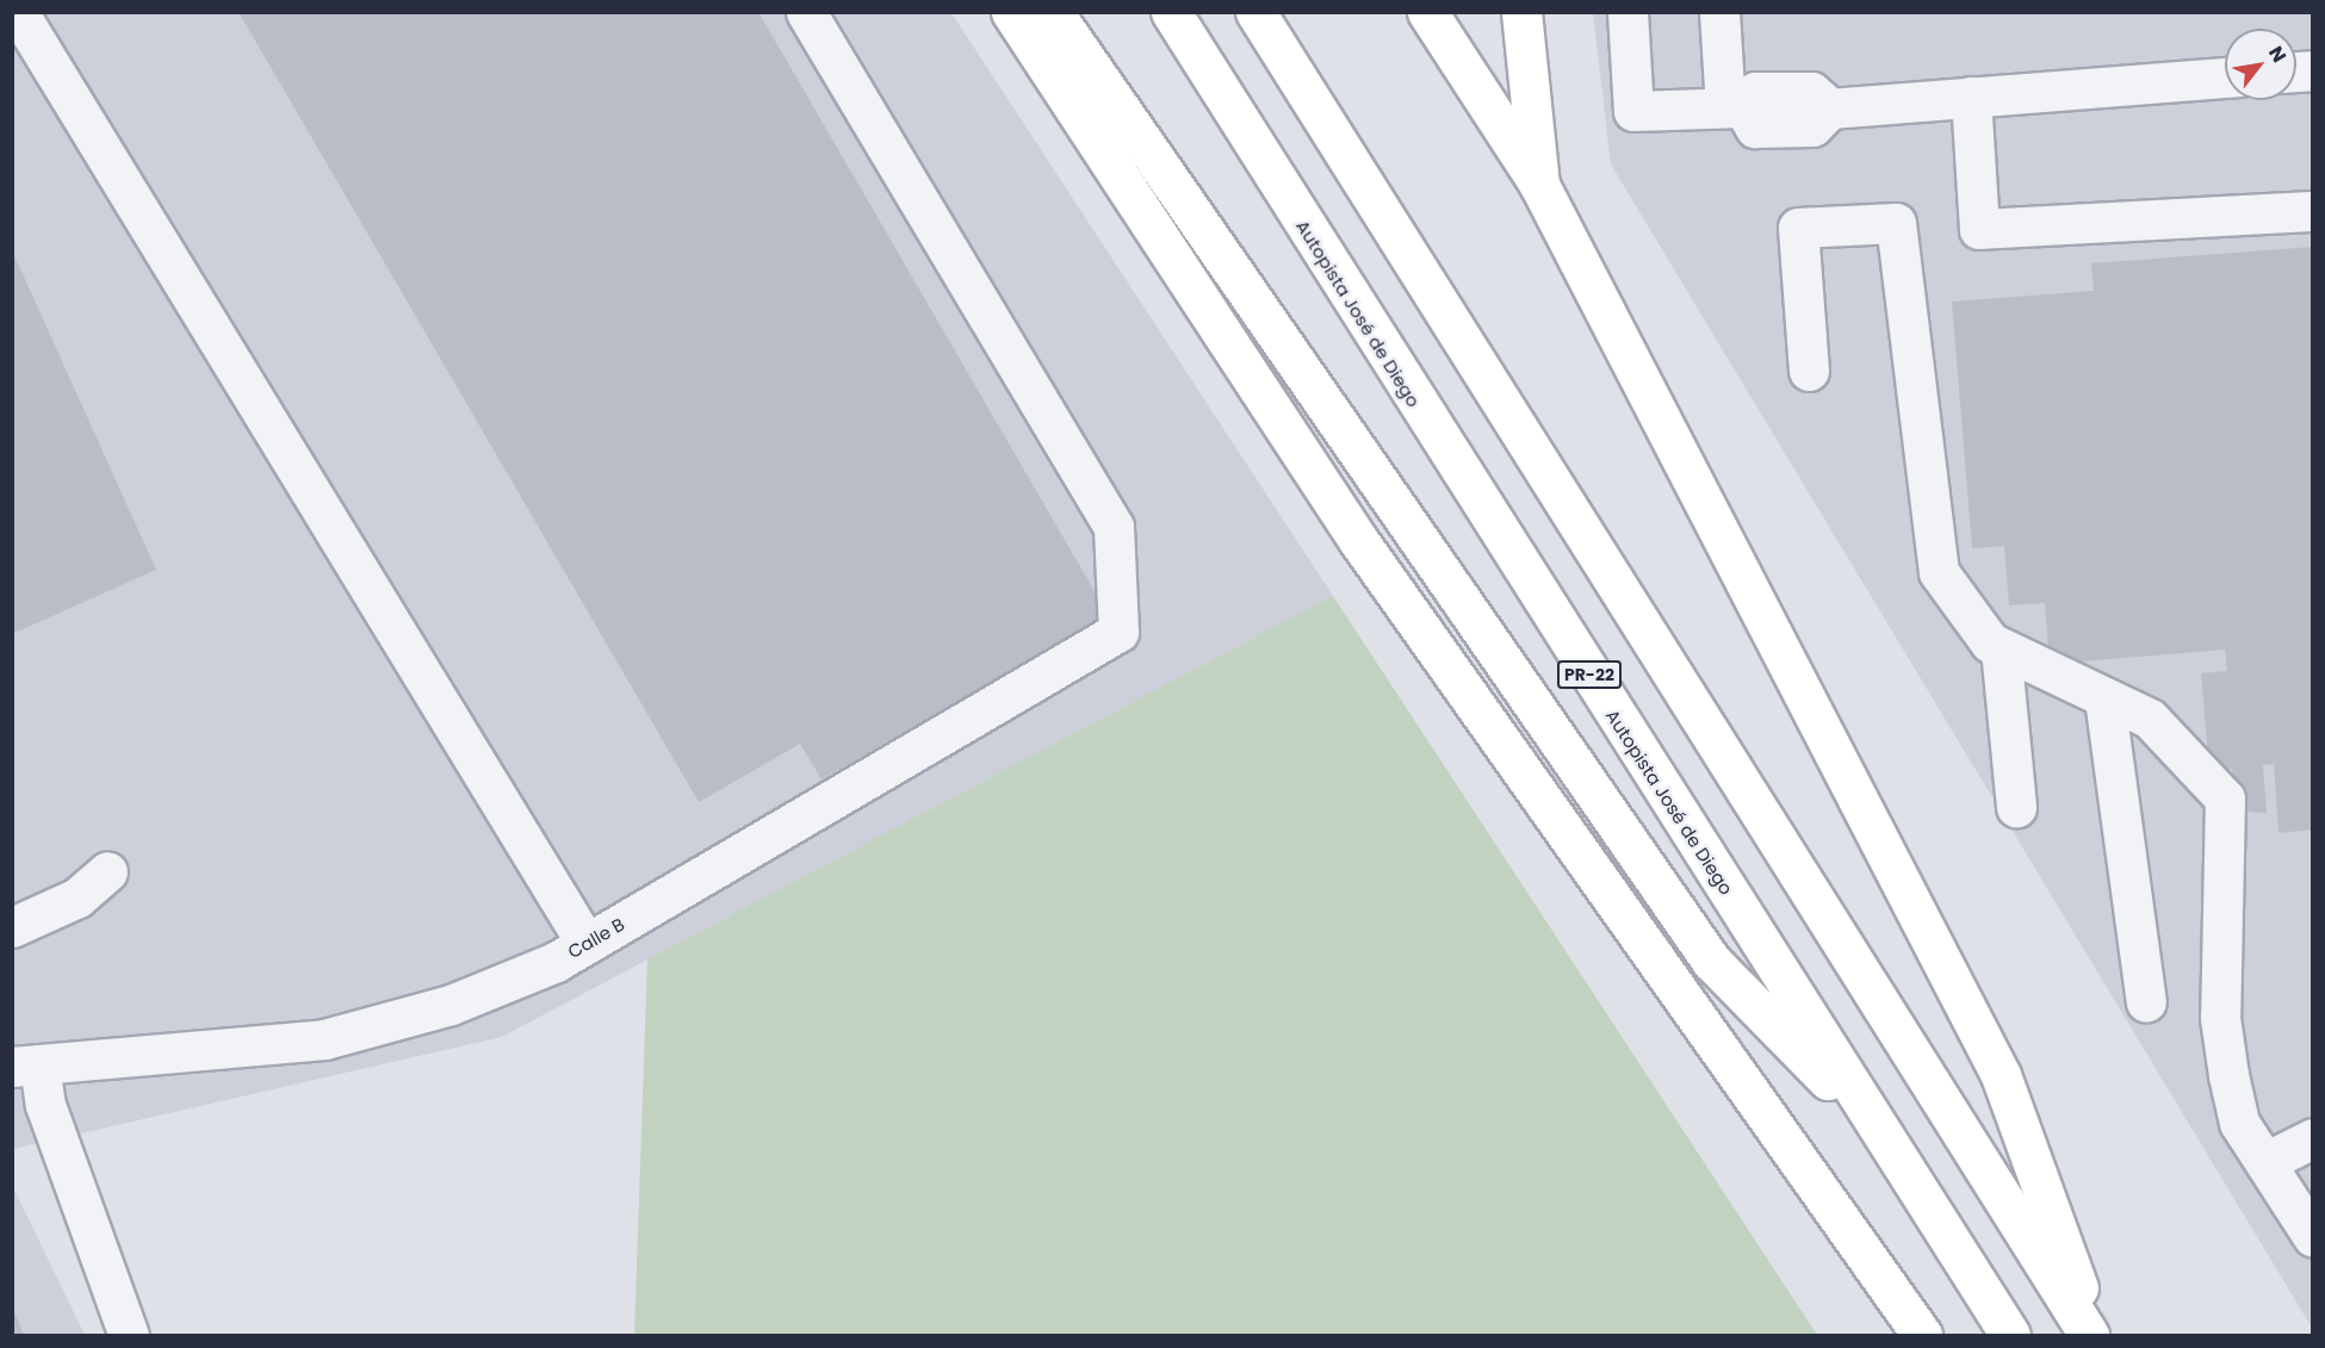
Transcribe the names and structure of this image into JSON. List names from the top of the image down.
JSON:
{
  "streets": {
    "highway": ["Autopista José de Diego", "PR-22"],
    "street": ["Calle B"]
  },
  "north": "top right"
}
